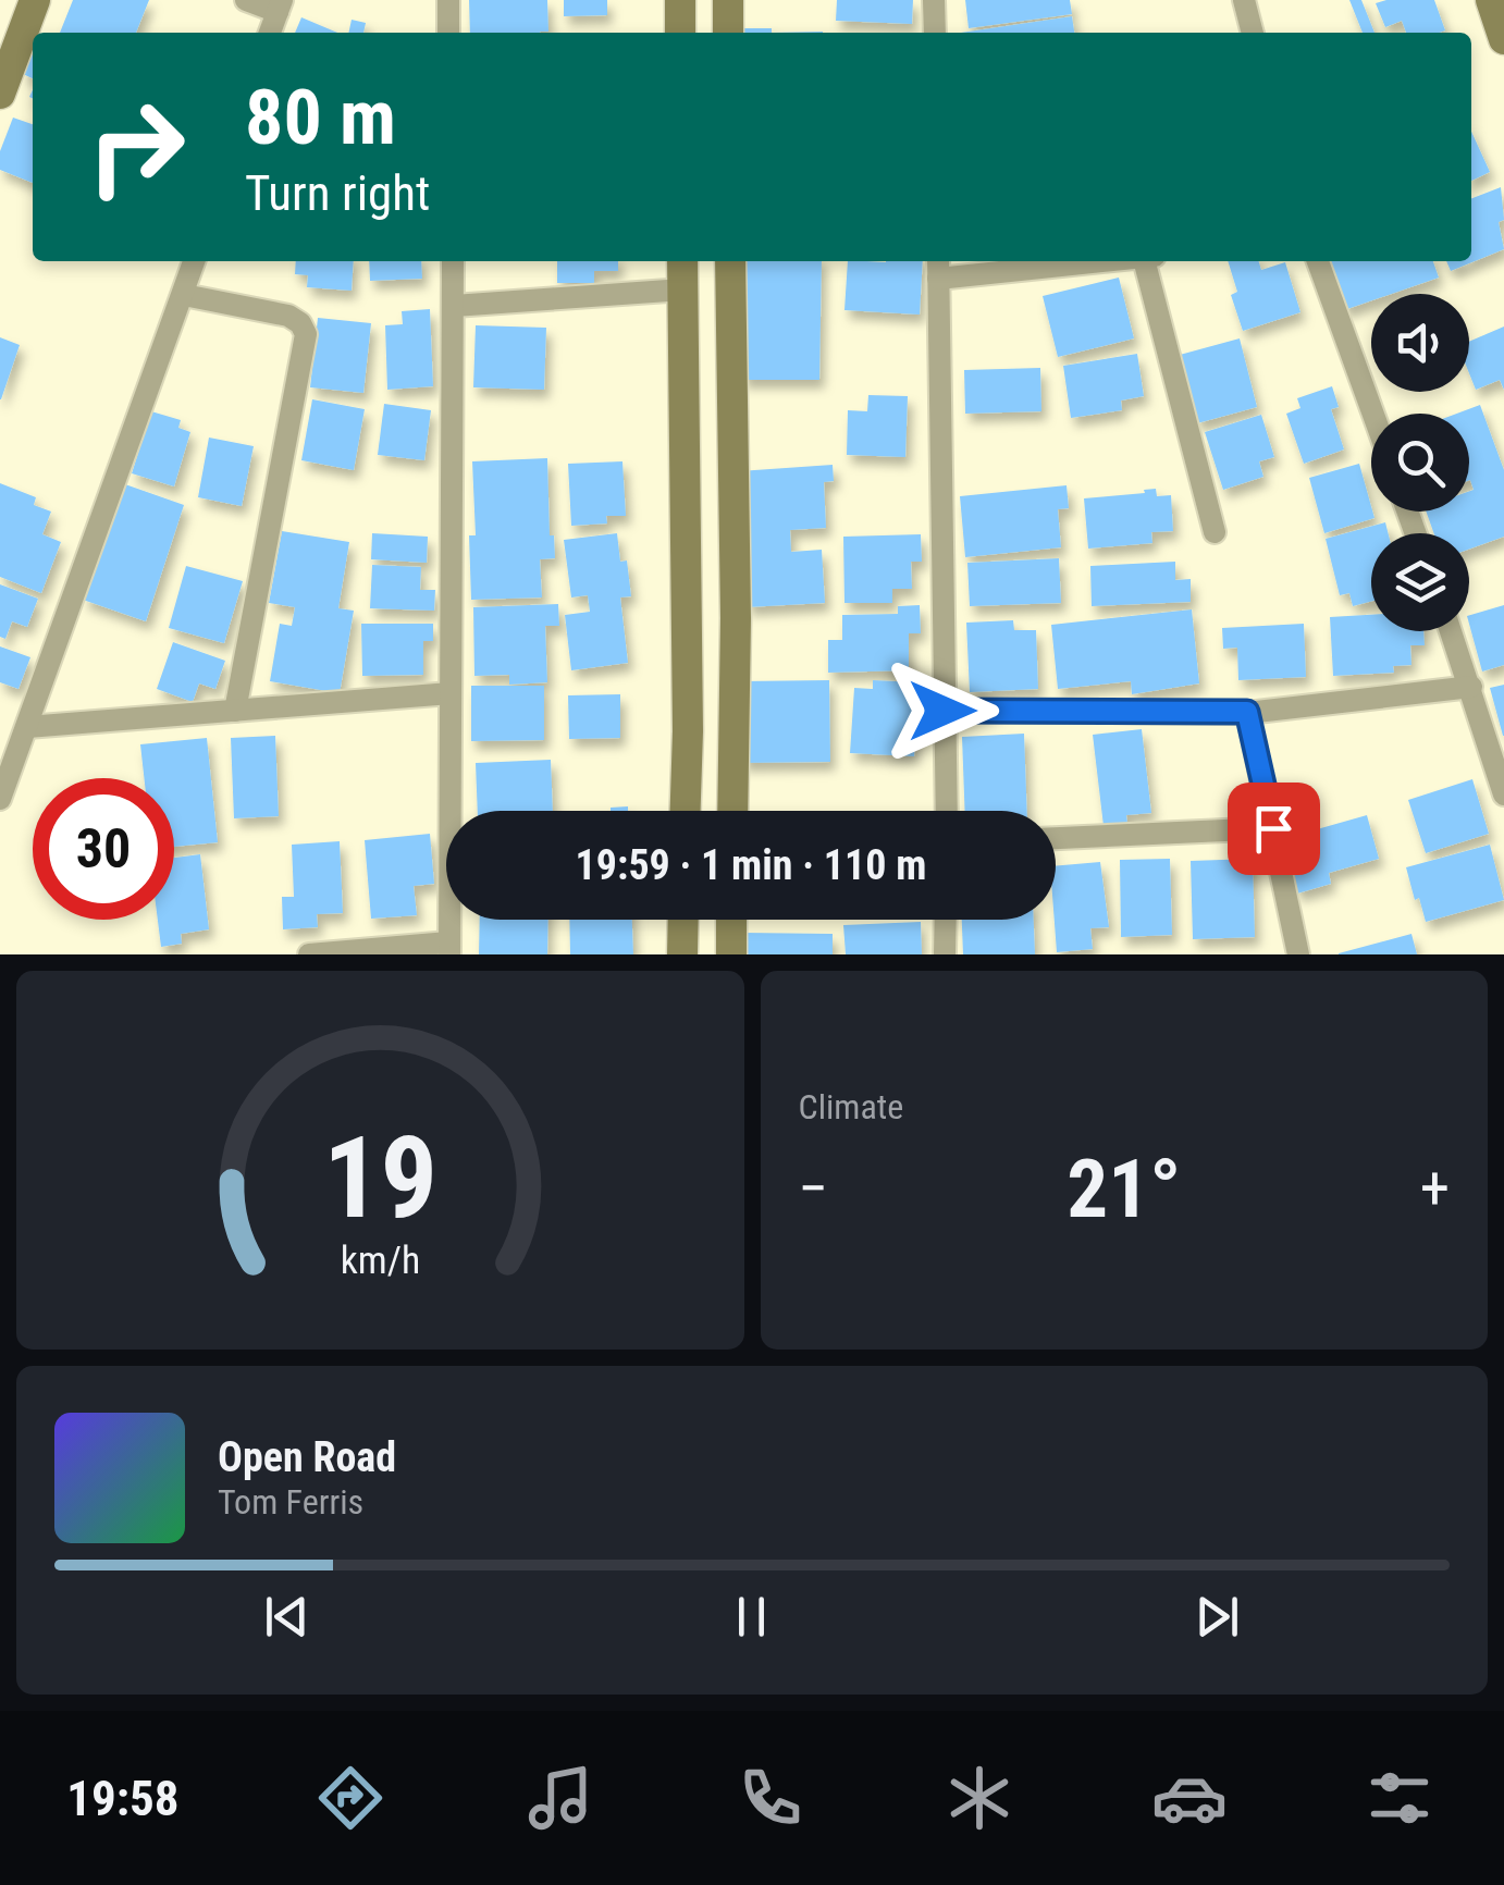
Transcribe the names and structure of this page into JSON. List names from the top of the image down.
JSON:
{
  "page": {
    "turn": ["80 m", "Turn right"],
    "limit": "30",
    "trip": "19:59 · 1 min · 110 m",
    "tile": "Climate",
    "heat": ["−", "21°", "+"],
    "song": ["Open Road", "Tom Ferris"],
    "tabs": "19:58",
    "gauge": ["19", "km/h"]
  }
}
